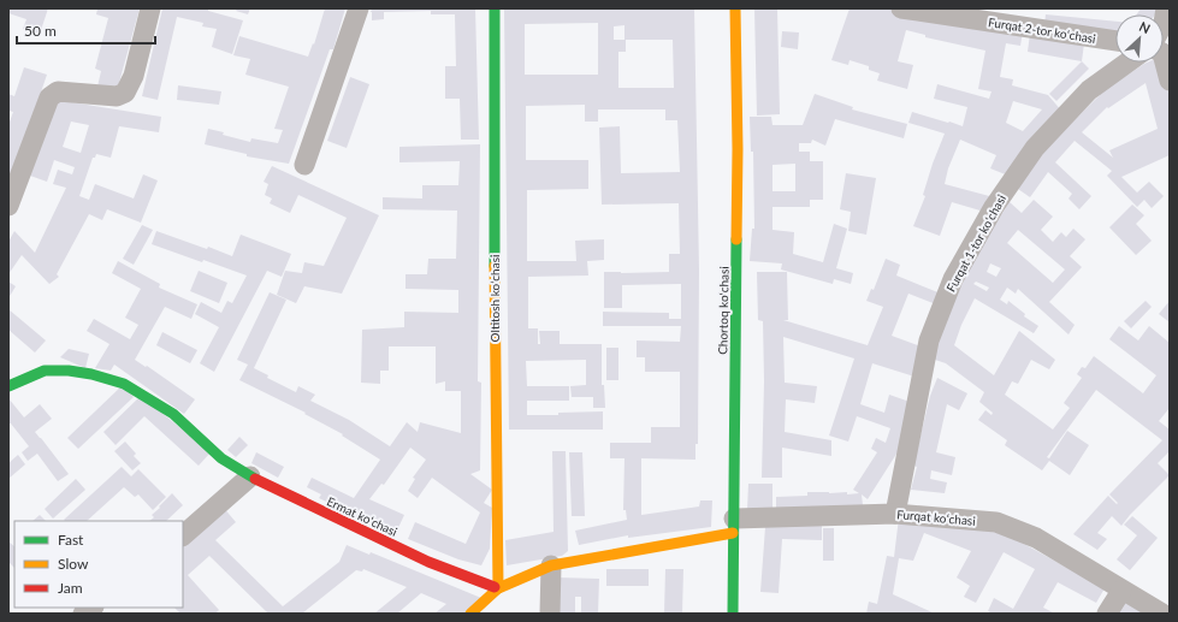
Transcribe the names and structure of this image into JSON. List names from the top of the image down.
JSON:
{
  "streets": {
    "street": [
      "Furqat 2-tor koʻchasi",
      "Furqat 1-tor koʻchasi",
      "Oltitosh koʻchasi",
      "Chortoq koʻchasi",
      "Ermat koʻchasi",
      "Furqat koʻchasi"
    ]
  },
  "crossings": [
    ["Furqat 1-tor koʻchasi", "Furqat koʻchasi"],
    ["Oltitosh koʻchasi", "Ermat koʻchasi"],
    ["Chortoq koʻchasi", "Furqat koʻchasi"]
  ],
  "legend": ["Fast", "Slow", "Jam"],
  "scale_bar": "50 m",
  "north": "top right"
}
